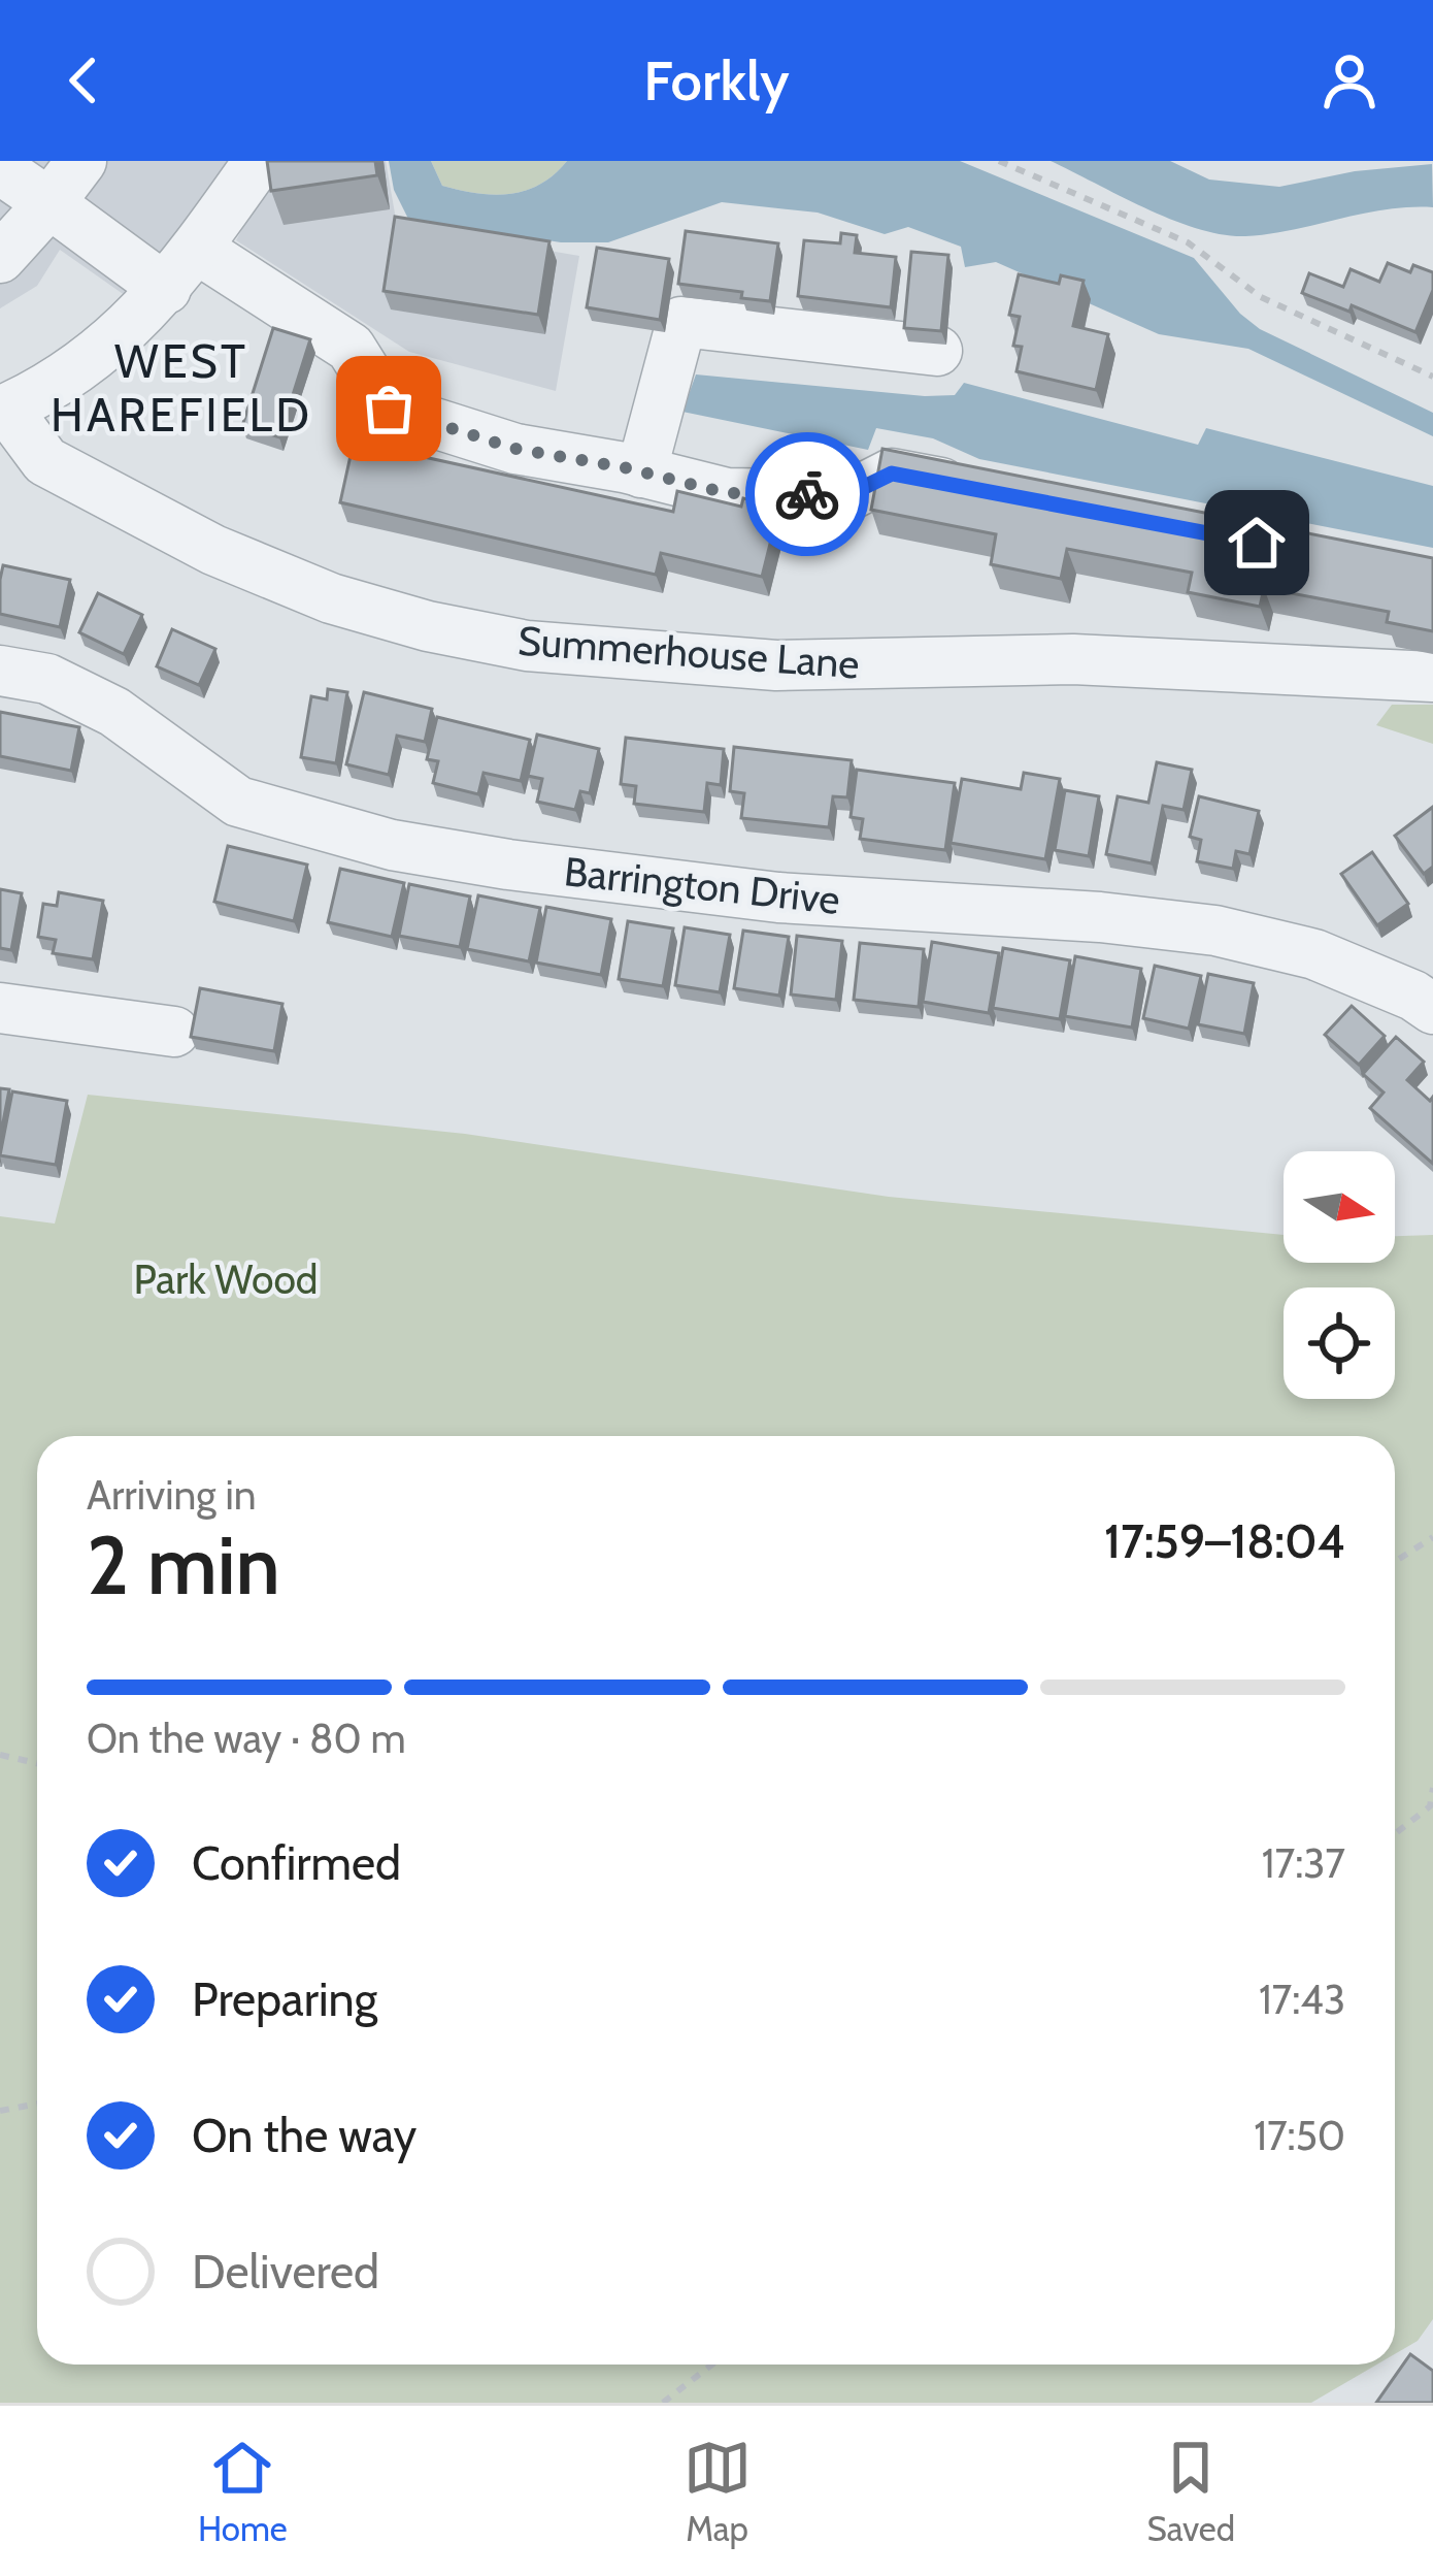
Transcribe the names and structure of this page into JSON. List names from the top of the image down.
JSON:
{
  "streets": {
    "street": ["Summerhouse Lane", "Barrington Drive"]
  },
  "districts": ["WEST HAREFIELD"],
  "parks": ["Park Wood"],
  "north": "right",
  "page": {
    "header": "Forkly",
    "heading": ["2 min", "Arriving in", "17:59–18:04"],
    "bar": "On the way · 80 m",
    "list": [
      ["Confirmed", "17:37"],
      ["Preparing", "17:43"],
      ["On the way", "17:50"],
      "Delivered"
    ],
    "tabs": ["Home", "Map", "Saved"]
  }
}
